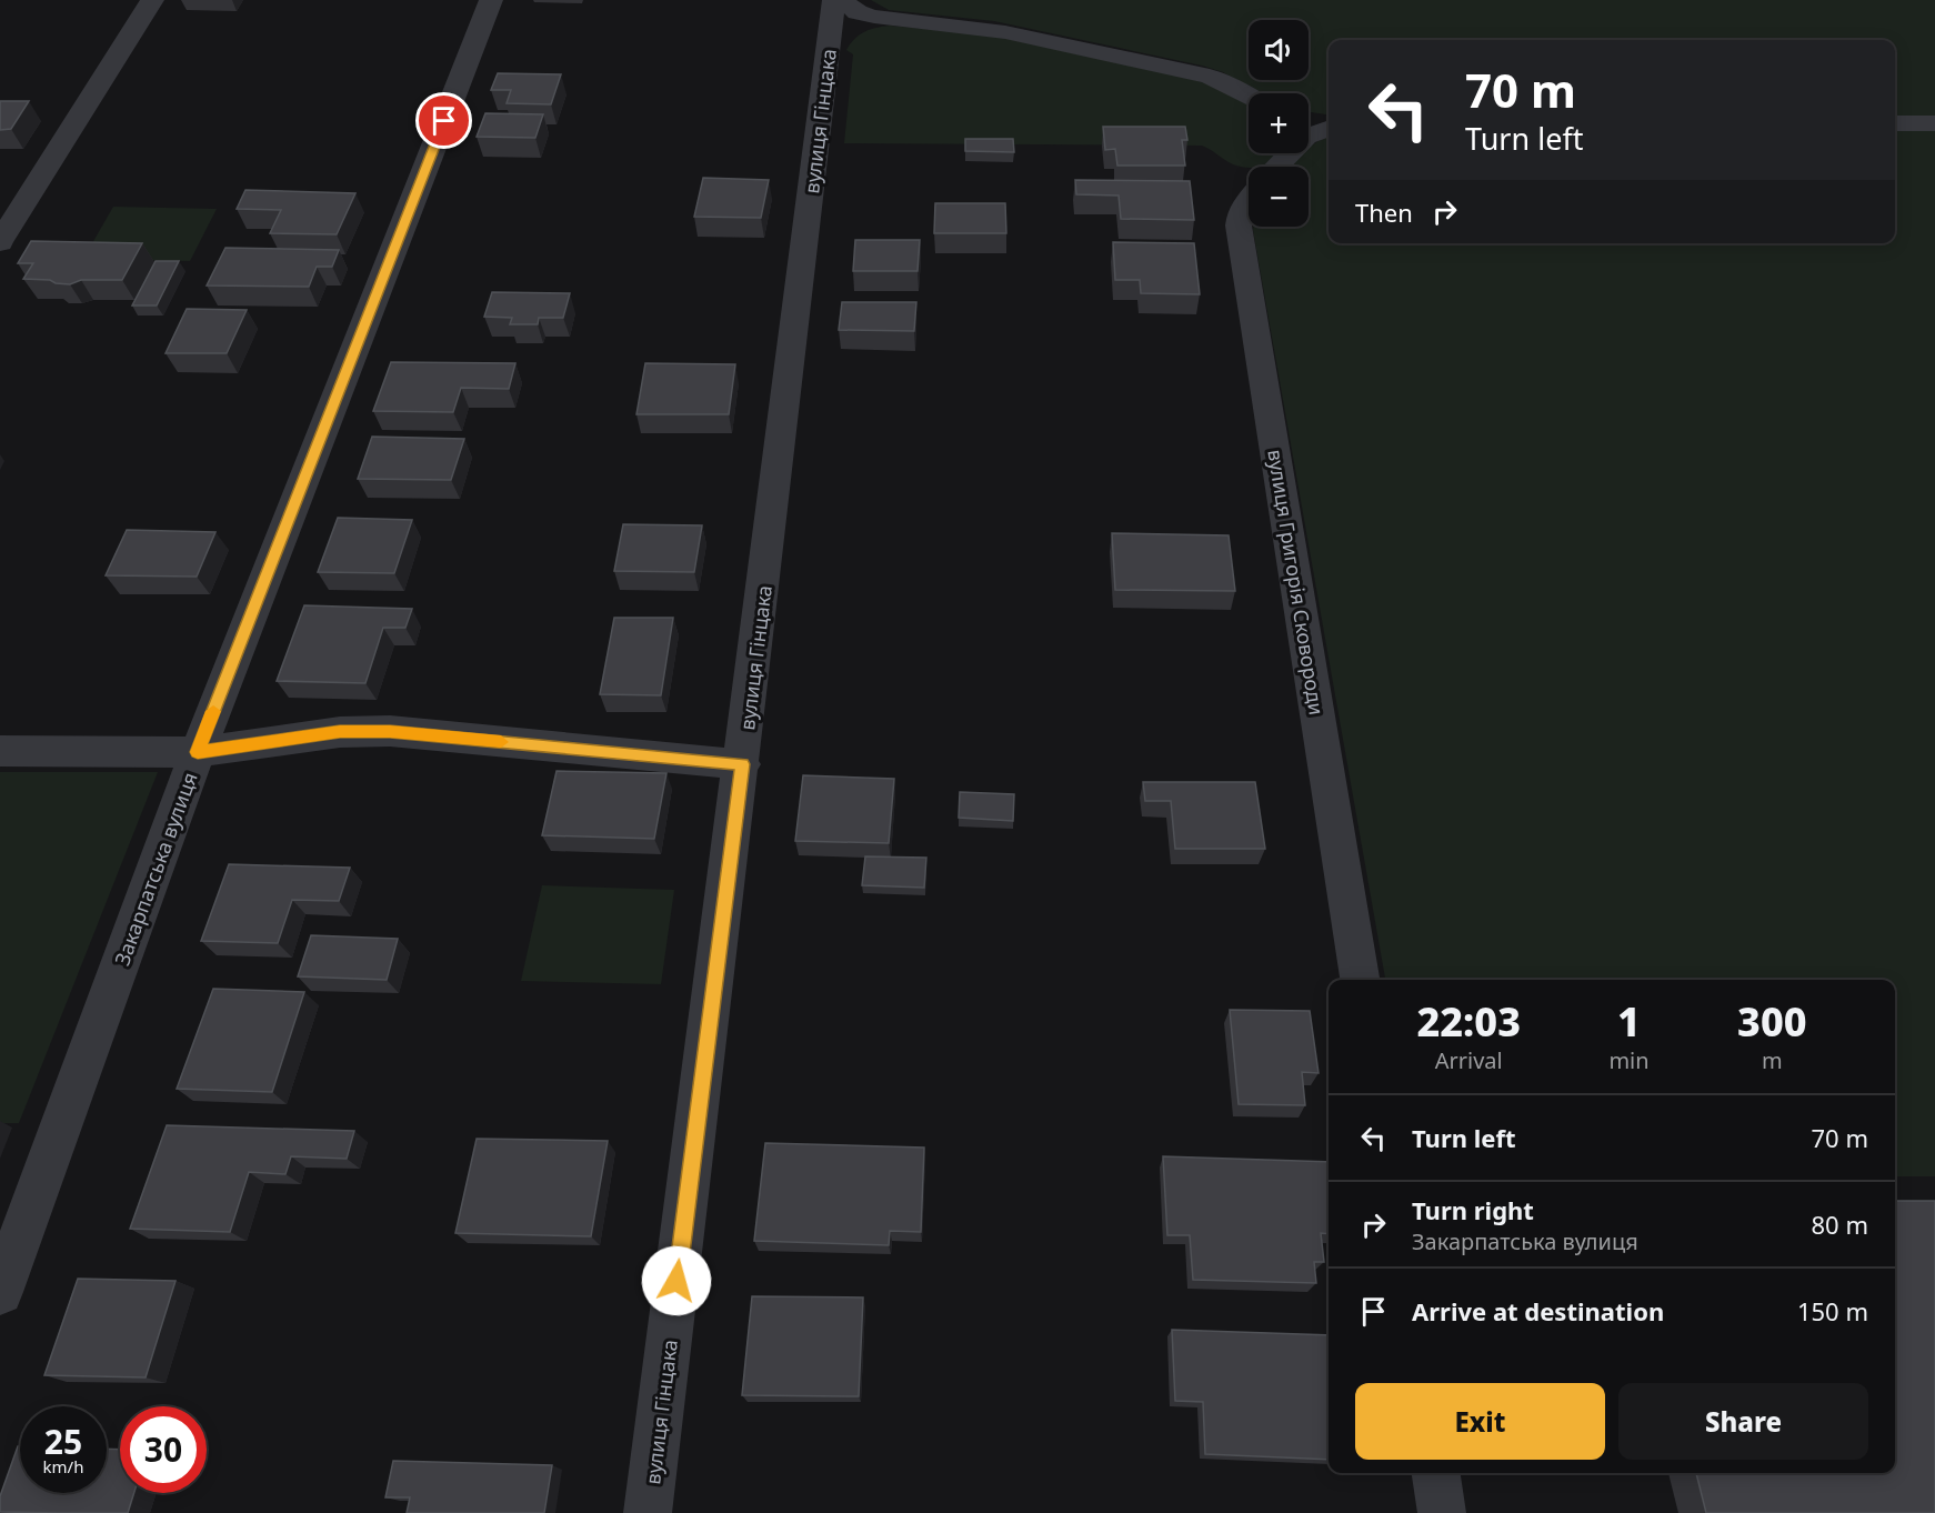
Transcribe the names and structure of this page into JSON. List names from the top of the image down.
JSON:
{
  "streets": {
    "street": ["вулиця Гінцака", "вулиця Григорія Сковороди", "Закарпатська вулиця"]
  },
  "page": {
    "map_buttons": ["+", "−"],
    "turn": ["70 m", "Turn left"],
    "then": "Then",
    "eta": [
      "22:03",
      "Arrival",
      "1",
      "min",
      "300",
      "m"
    ],
    "list": [
      {
        "name": "Turn left",
        "value": "70 m"
      },
      {
        "name": "Turn right",
        "note": "Закарпатська вулиця",
        "value": "80 m"
      },
      {
        "name": "Arrive at destination",
        "value": "150 m"
      }
    ],
    "buttons": ["Exit", "Share"],
    "speed": "25 km/h",
    "limit": "30"
  }
}
